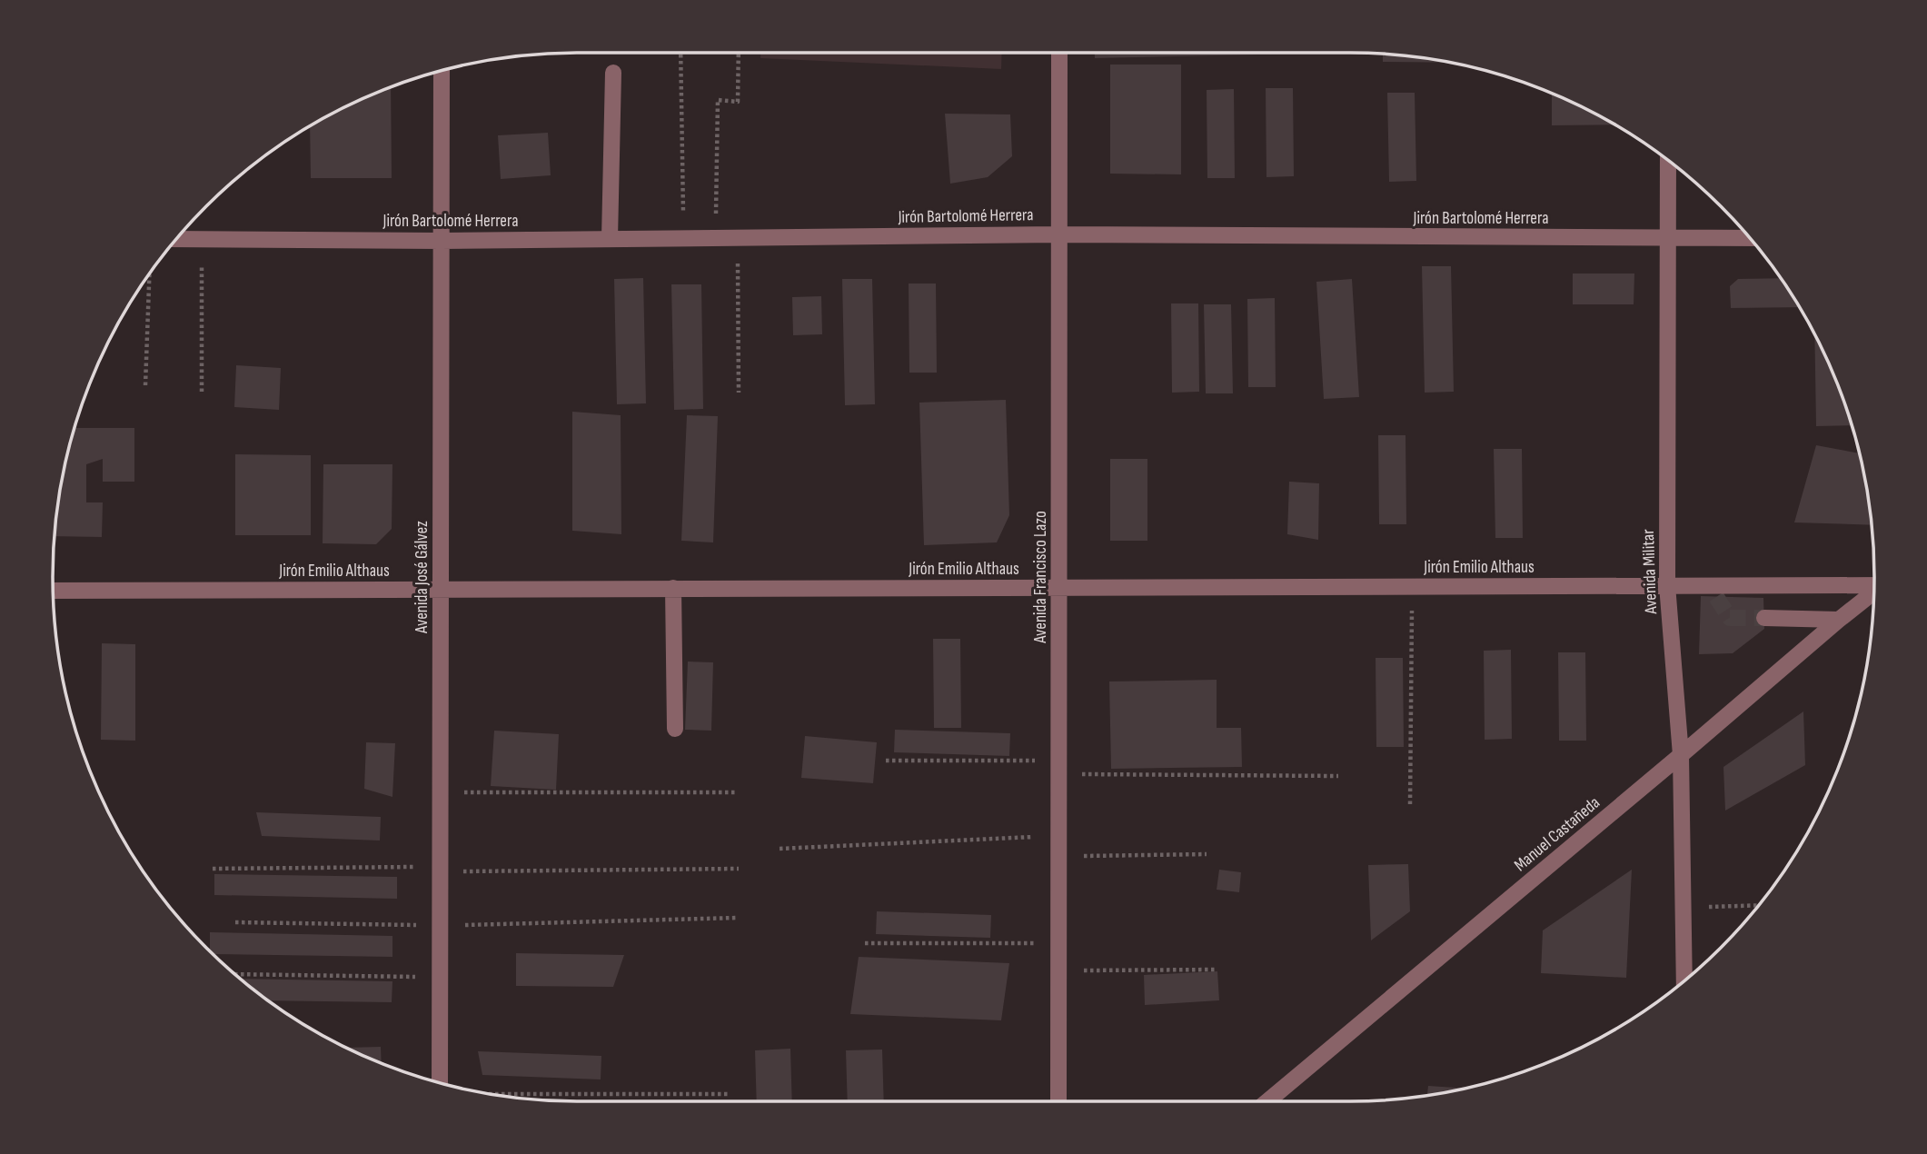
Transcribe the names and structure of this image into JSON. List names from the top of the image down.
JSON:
{
  "streets": {
    "street": [
      "Jirón Bartolomé Herrera",
      "Jirón Emilio Althaus",
      "Avenida Militar",
      "Avenida José Gálvez",
      "Avenida Francisco Lazo",
      "Manuel Castañeda"
    ]
  },
  "crossings": [
    ["Jirón Bartolomé Herrera", "Avenida Militar"],
    ["Jirón Bartolomé Herrera", "Avenida José Gálvez"],
    ["Jirón Bartolomé Herrera", "Avenida Francisco Lazo"],
    ["Jirón Emilio Althaus", "Avenida Militar"],
    ["Jirón Emilio Althaus", "Avenida José Gálvez"],
    ["Jirón Emilio Althaus", "Avenida Francisco Lazo"],
    ["Avenida Militar", "Manuel Castañeda"]
  ]
}
